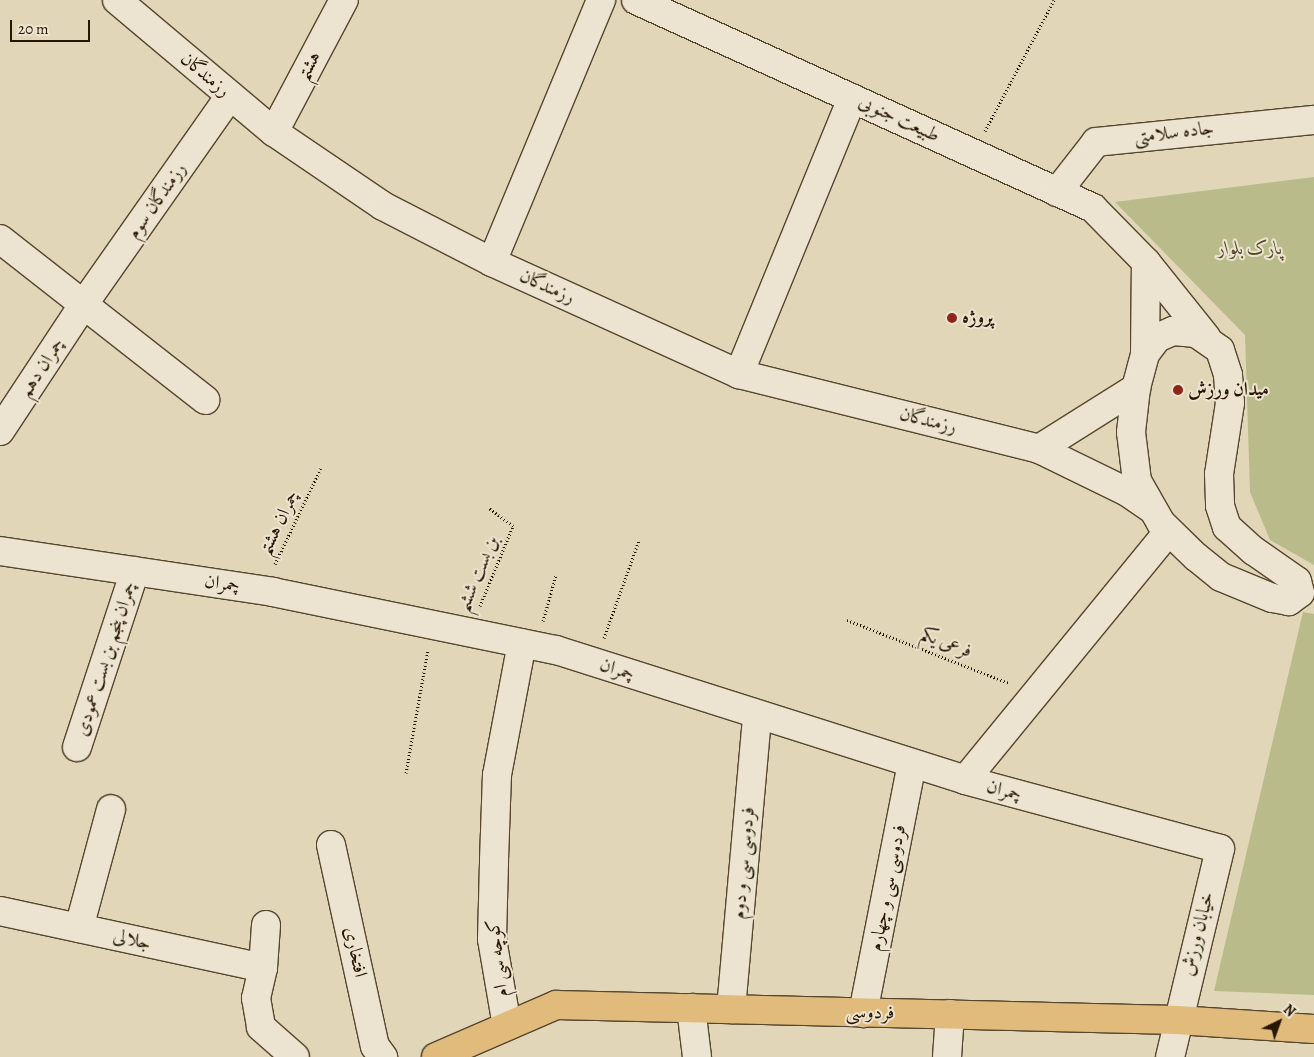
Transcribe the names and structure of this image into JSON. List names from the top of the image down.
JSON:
{
  "streets": {
    "main road": ["فردوسی"],
    "street": [
      "هشتم",
      "رزمندگان",
      "طبیعت جنوبی",
      "جاده سلامتی",
      "رزمندگان سوم",
      "چمران دهم",
      "چمران",
      "چمران پنجم بن بست عمودی",
      "فردوسی سی و دوم",
      "فردوسی سی و چهارم",
      "خیابان ورزش",
      "جلالی",
      "افتخاری",
      "کوچه سی ام"
    ],
    "path": ["چمران هشتم", "بن بست ششم", "فرعی یکم"]
  },
  "crossings": [
    ["هشتم", "رزمندگان"],
    ["رزمندگان", "رزمندگان سوم"],
    ["طبیعت جنوبی", "جاده سلامتی"],
    ["رزمندگان سوم", "چمران دهم"],
    ["چمران هشتم", "چمران"],
    ["بن بست ششم", "چمران"],
    ["چمران", "چمران پنجم بن بست عمودی"],
    ["چمران", "فردوسی سی و دوم"],
    ["چمران", "فردوسی سی و چهارم"],
    ["چمران", "خیابان ورزش"],
    ["چمران", "کوچه سی ام"],
    ["فردوسی سی و دوم", "فردوسی"],
    ["فردوسی سی و چهارم", "فردوسی"],
    ["خیابان ورزش", "فردوسی"],
    ["کوچه سی ام", "فردوسی"]
  ],
  "parks": ["پارک بلوار"],
  "places": ["پروژه", "میدان ورزش"],
  "scale_bar": "20 m",
  "north": "top right"
}
